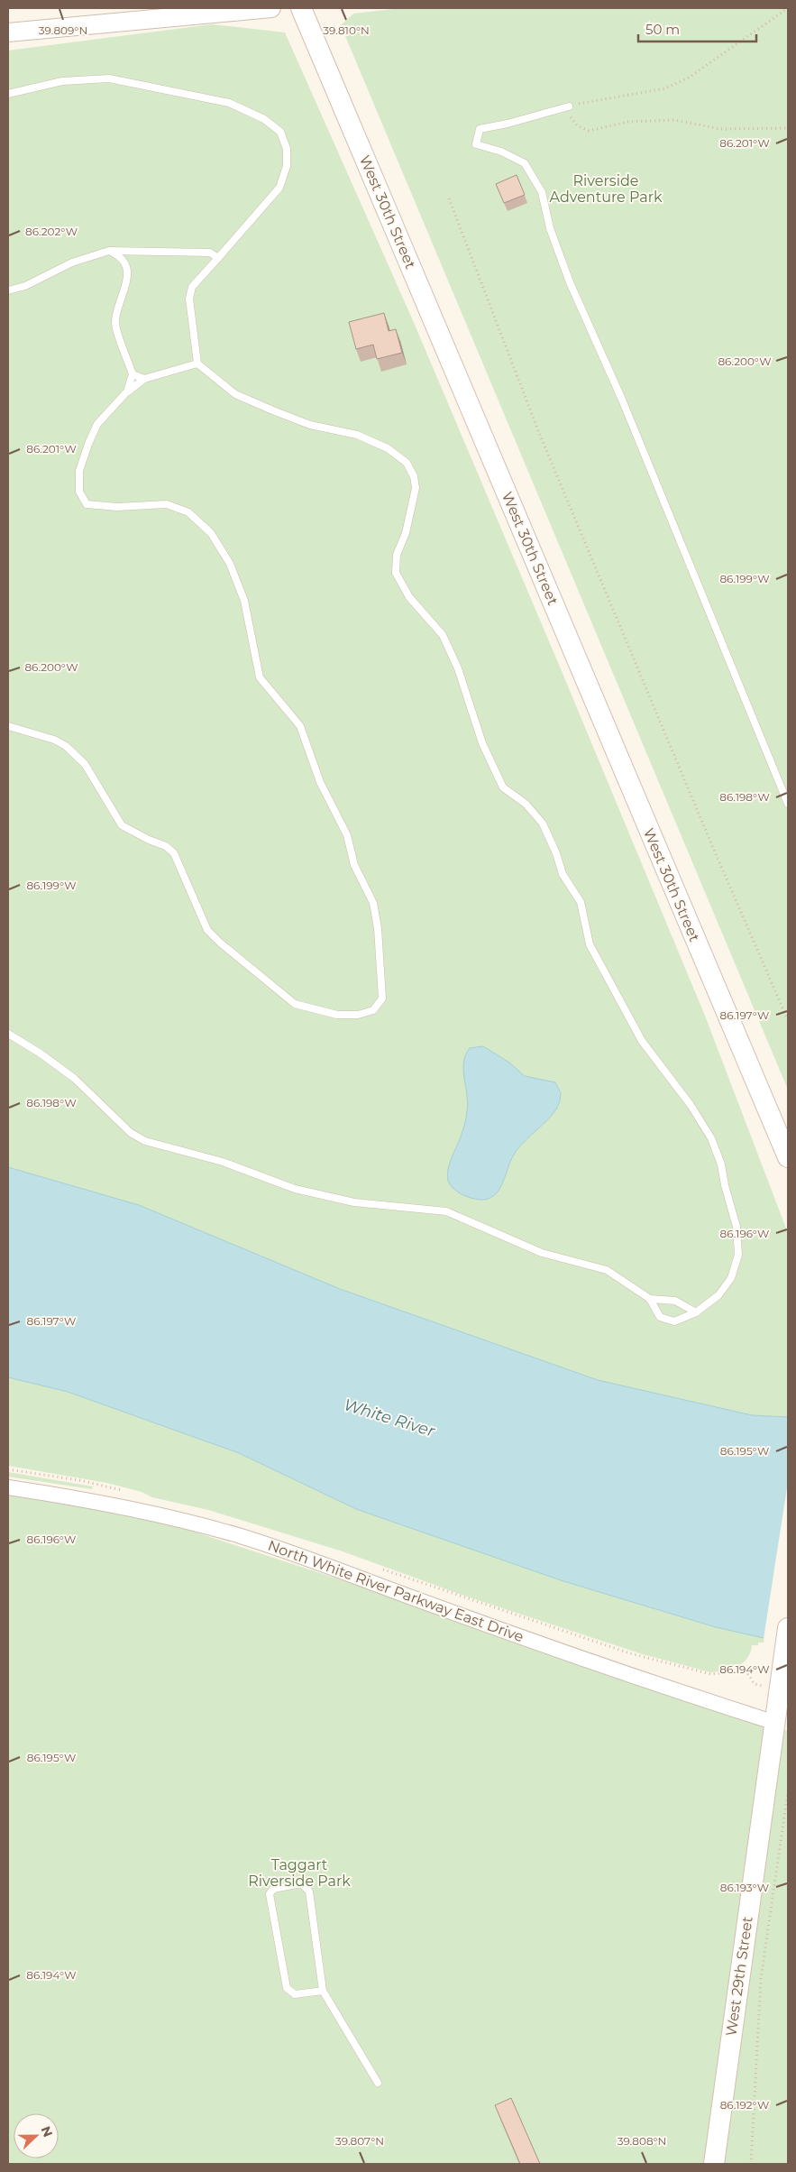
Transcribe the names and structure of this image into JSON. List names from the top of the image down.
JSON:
{
  "streets": {
    "main road": ["West 30th Street", "West 29th Street"],
    "street": ["North White River Parkway East Drive"]
  },
  "crossings": [
    ["North White River Parkway East Drive", "West 29th Street"]
  ],
  "water": ["White River"],
  "parks": ["Riverside Adventure Park", "Taggart Riverside Park"],
  "scale_bar": "50 m",
  "north": "right",
  "coordinates": [
    "39.809°N",
    "39.810°N",
    "86.201°W",
    "86.202°W",
    "86.200°W",
    "86.199°W",
    "86.198°W",
    "86.197°W",
    "86.196°W",
    "86.195°W",
    "86.194°W",
    "86.193°W",
    "86.192°W",
    "39.807°N",
    "39.808°N"
  ]
}
